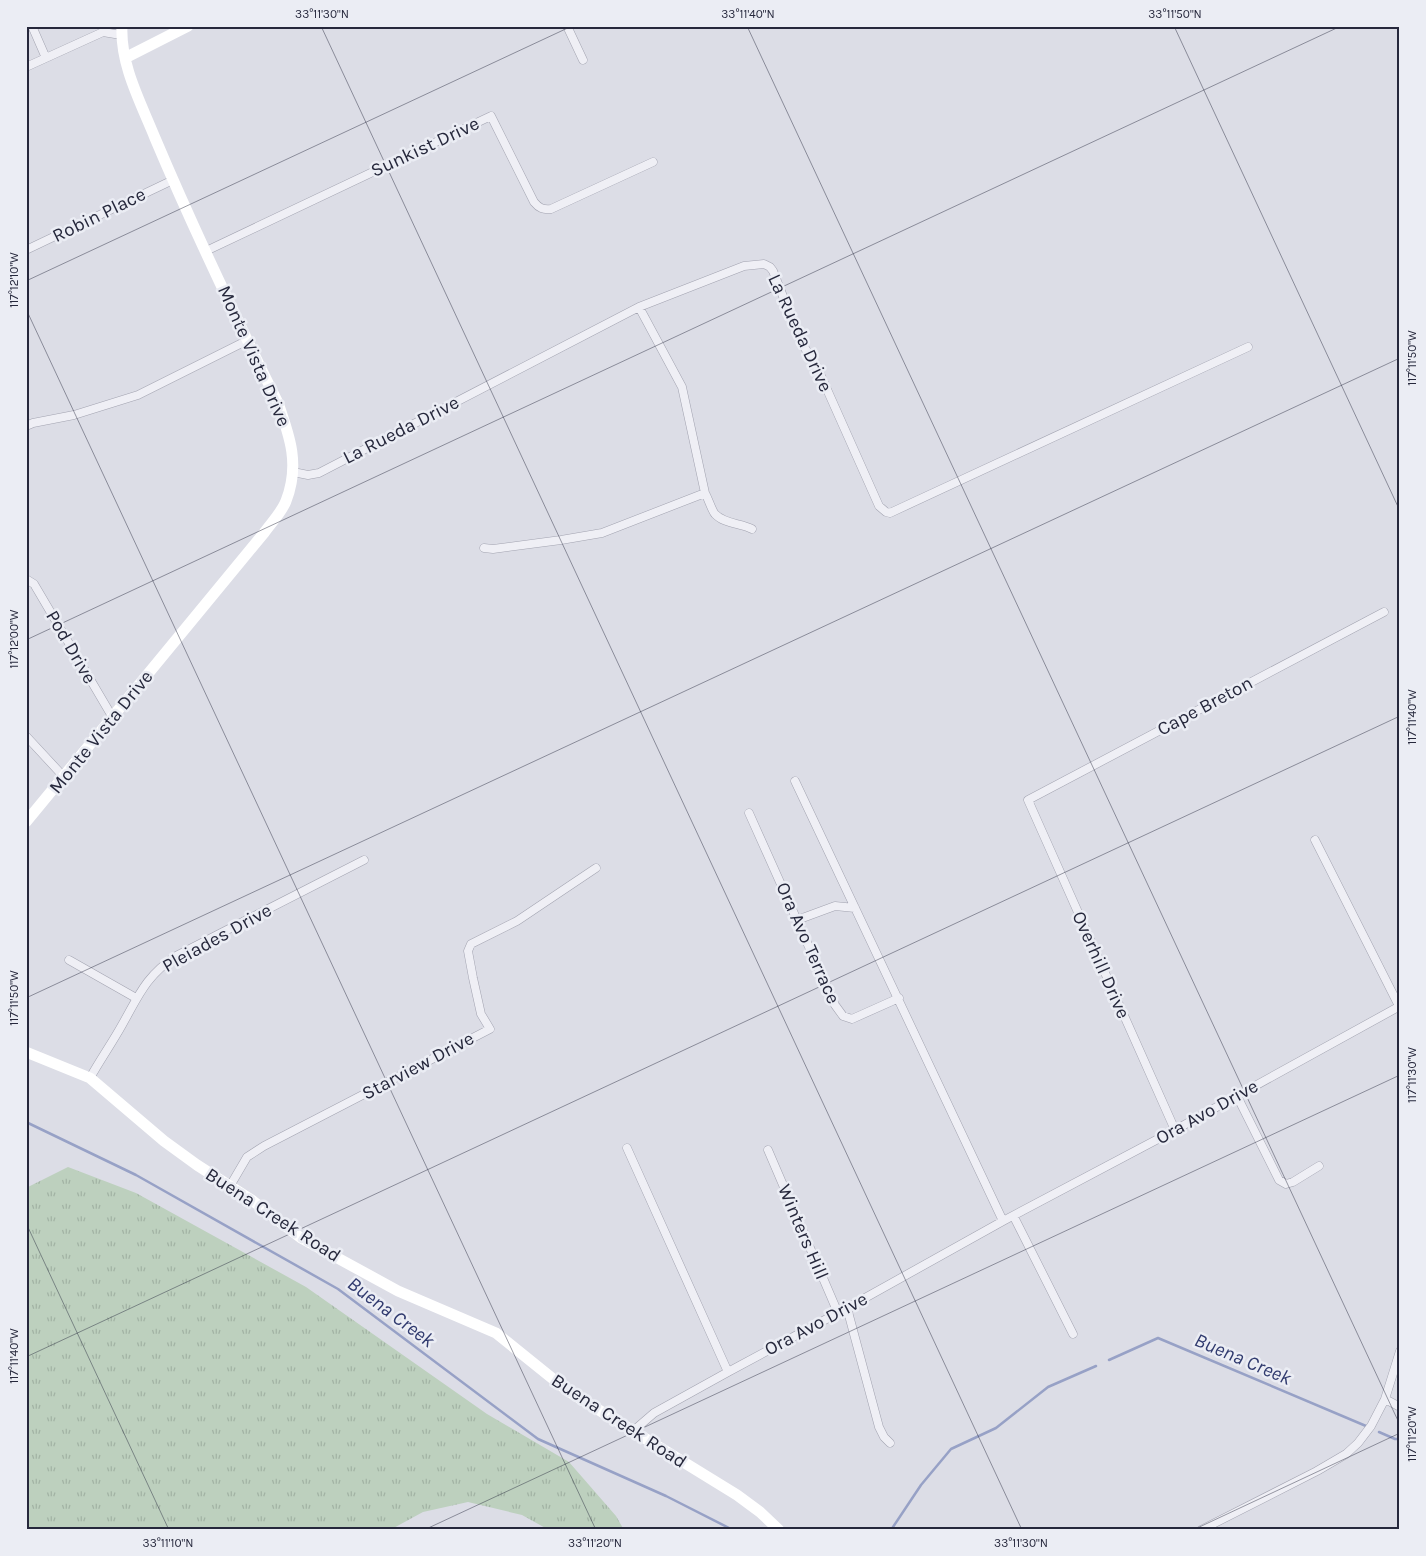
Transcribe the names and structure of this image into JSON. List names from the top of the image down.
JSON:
{
  "streets": {
    "main road": ["Monte Vista Drive", "Buena Creek Road"],
    "street": [
      "Sunkist Drive",
      "Robin Place",
      "La Rueda Drive",
      "Pod Drive",
      "Cape Breton",
      "Pleiades Drive",
      "Ora Avo Terrace",
      "Overhill Drive",
      "Starview Drive",
      "Ora Avo Drive",
      "Winters Hill"
    ]
  },
  "crossings": [
    ["Sunkist Drive", "Monte Vista Drive"],
    ["Robin Place", "Monte Vista Drive"],
    ["La Rueda Drive", "Monte Vista Drive"],
    ["Monte Vista Drive", "Pod Drive"],
    ["Cape Breton", "Overhill Drive"],
    ["Pleiades Drive", "Buena Creek Road"],
    ["Overhill Drive", "Ora Avo Drive"],
    ["Starview Drive", "Buena Creek Road"],
    ["Ora Avo Drive", "Buena Creek Road"],
    ["Ora Avo Drive", "Winters Hill"]
  ],
  "water": ["Buena Creek"],
  "coordinates": [
    "33°11'30\"N",
    "33°11'40\"N",
    "33°11'50\"N",
    "117°12'10\"W",
    "117°11'50\"W",
    "117°12'00\"W",
    "117°11'40\"W",
    "117°11'30\"W",
    "117°11'20\"W",
    "33°11'10\"N",
    "33°11'20\"N"
  ]
}
